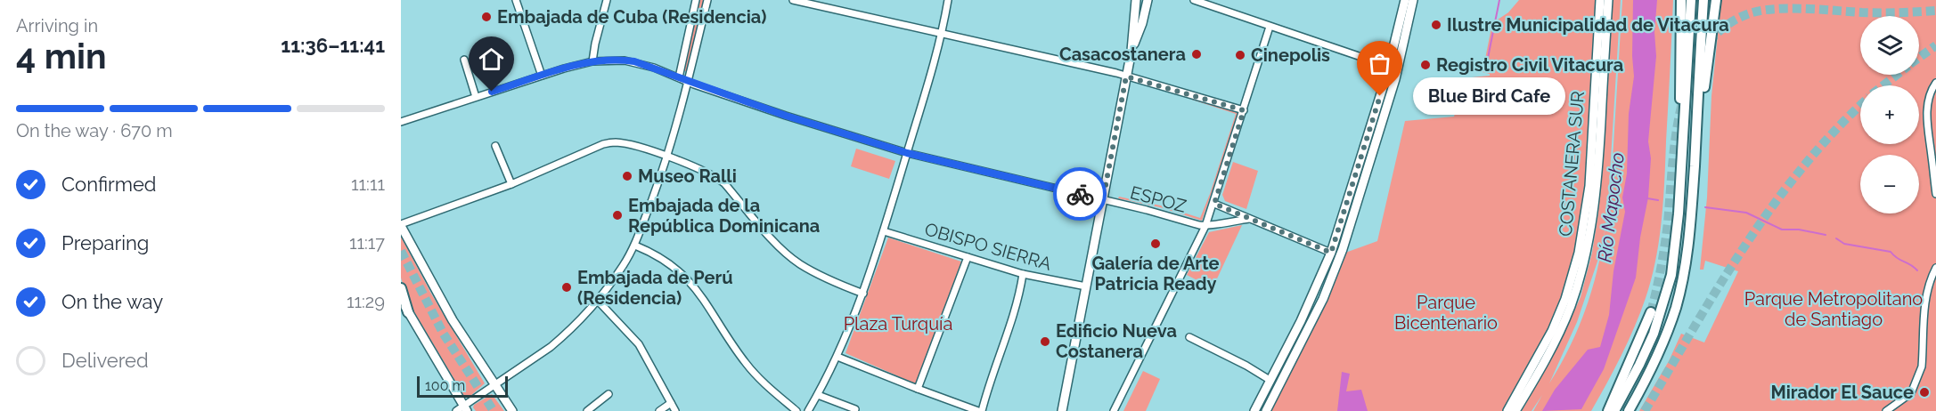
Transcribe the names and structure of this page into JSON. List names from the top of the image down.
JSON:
{
  "streets": {
    "main road": ["COSTANERA SUR"],
    "street": ["ESPOZ", "OBISPO SIERRA"]
  },
  "water": ["Río Mapocho"],
  "parks": ["Parque Metropolitano de Santiago", "Parque Bicentenario", "Plaza Turquía"],
  "places": [
    "Embajada de Cuba (Residencia)",
    "Ilustre Municipalidad de Vitacura",
    "Casacostanera",
    "Cinepolis",
    "Registro Civil Vitacura",
    "Blue Bird Cafe",
    "Museo Ralli",
    "Embajada de la República Dominicana",
    "Galería de Arte Patricia Ready",
    "Embajada de Perú (Residencia)",
    "Edificio Nueva Costanera",
    "Mirador El Sauce"
  ],
  "scale_bar": "100 m",
  "page": {
    "heading": ["4 min", "Arriving in", "11:36–11:41"],
    "map_buttons": ["+", "−"],
    "bubble": "Blue Bird Cafe",
    "bar": "On the way · 670 m",
    "list": [
      ["Confirmed", "11:11"],
      ["Preparing", "11:17"],
      ["On the way", "11:29"],
      "Delivered"
    ],
    "scale": "100 m"
  }
}
